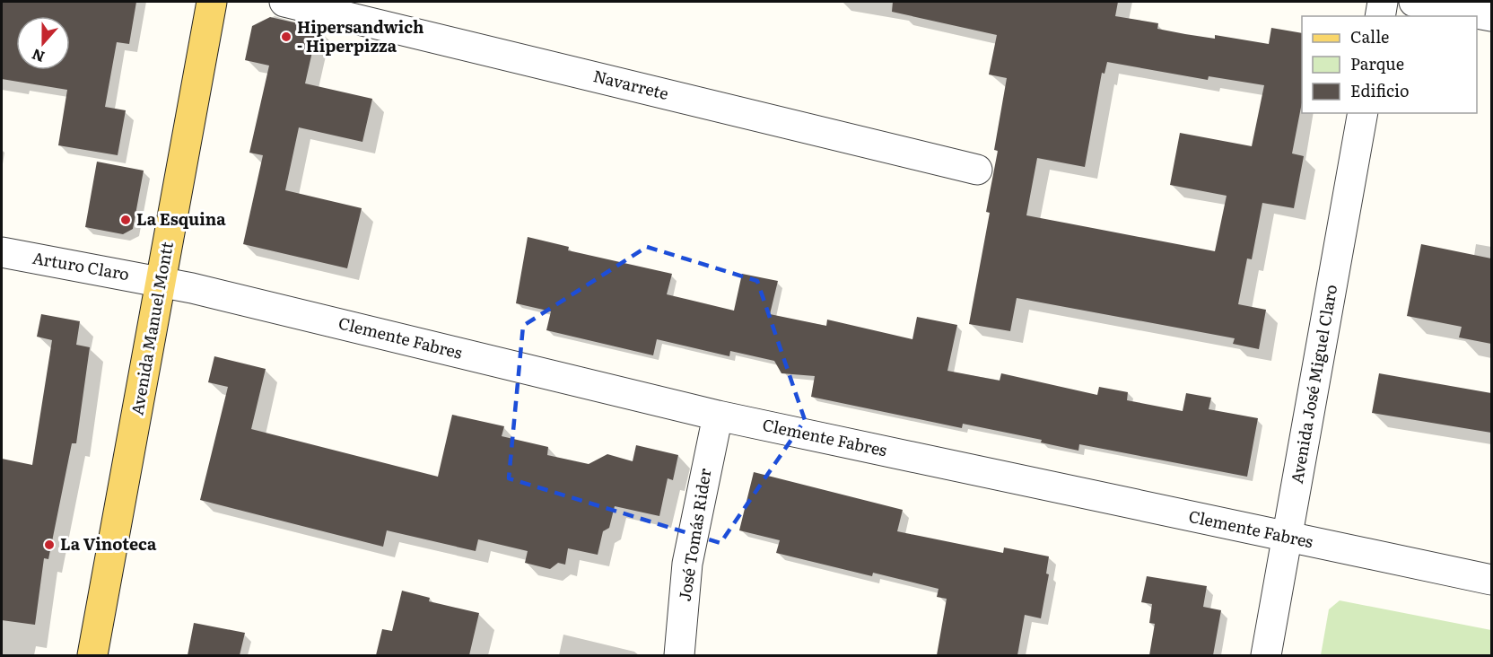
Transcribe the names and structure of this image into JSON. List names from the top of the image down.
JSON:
{
  "streets": {
    "main road": ["Avenida Manuel Montt"],
    "street": [
      "Navarrete",
      "Arturo Claro",
      "Clemente Fabres",
      "Avenida José Miguel Claro",
      "José Tomás Rider"
    ]
  },
  "crossings": [
    ["Arturo Claro", "Avenida Manuel Montt"],
    ["Arturo Claro", "Clemente Fabres"],
    ["Avenida Manuel Montt", "Clemente Fabres"],
    ["Clemente Fabres", "Avenida José Miguel Claro"],
    ["Clemente Fabres", "José Tomás Rider"]
  ],
  "places": ["Hipersandwich - Hiperpizza", "La Esquina", "La Vinoteca"],
  "legend": ["Calle", "Parque", "Edificio"],
  "north": "bottom"
}
